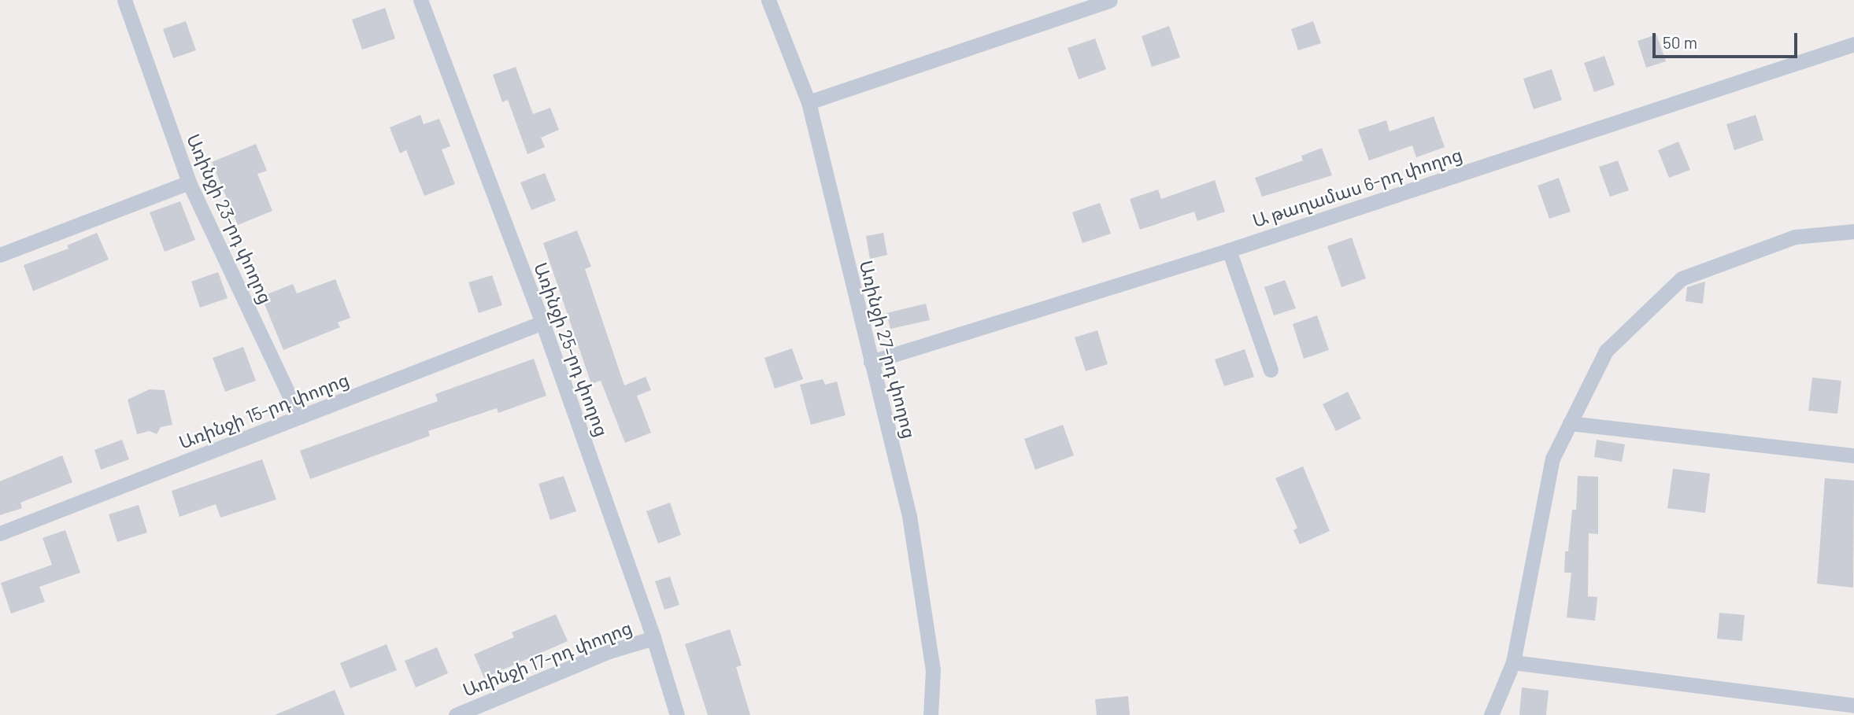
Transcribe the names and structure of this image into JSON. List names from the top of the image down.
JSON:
{
  "streets": {
    "street": [
      "Ա թաղամաս 6-րդ փողոց",
      "Առինջի 23-րդ փողոց",
      "Առինջի 25-րդ փողոց",
      "Առինջի 27-րդ փողոց",
      "Առինջի 15-րդ փողոց",
      "Առինջի 17-րդ փողոց"
    ]
  },
  "crossings": [
    ["Ա թաղամաս 6-րդ փողոց", "Առինջի 27-րդ փողոց"],
    ["Առինջի 23-րդ փողոց", "Առինջի 15-րդ փողոց"],
    ["Առինջի 25-րդ փողոց", "Առինջի 15-րդ փողոց"],
    ["Առինջի 25-րդ փողոց", "Առինջի 17-րդ փողոց"]
  ],
  "scale_bar": "50 m"
}
